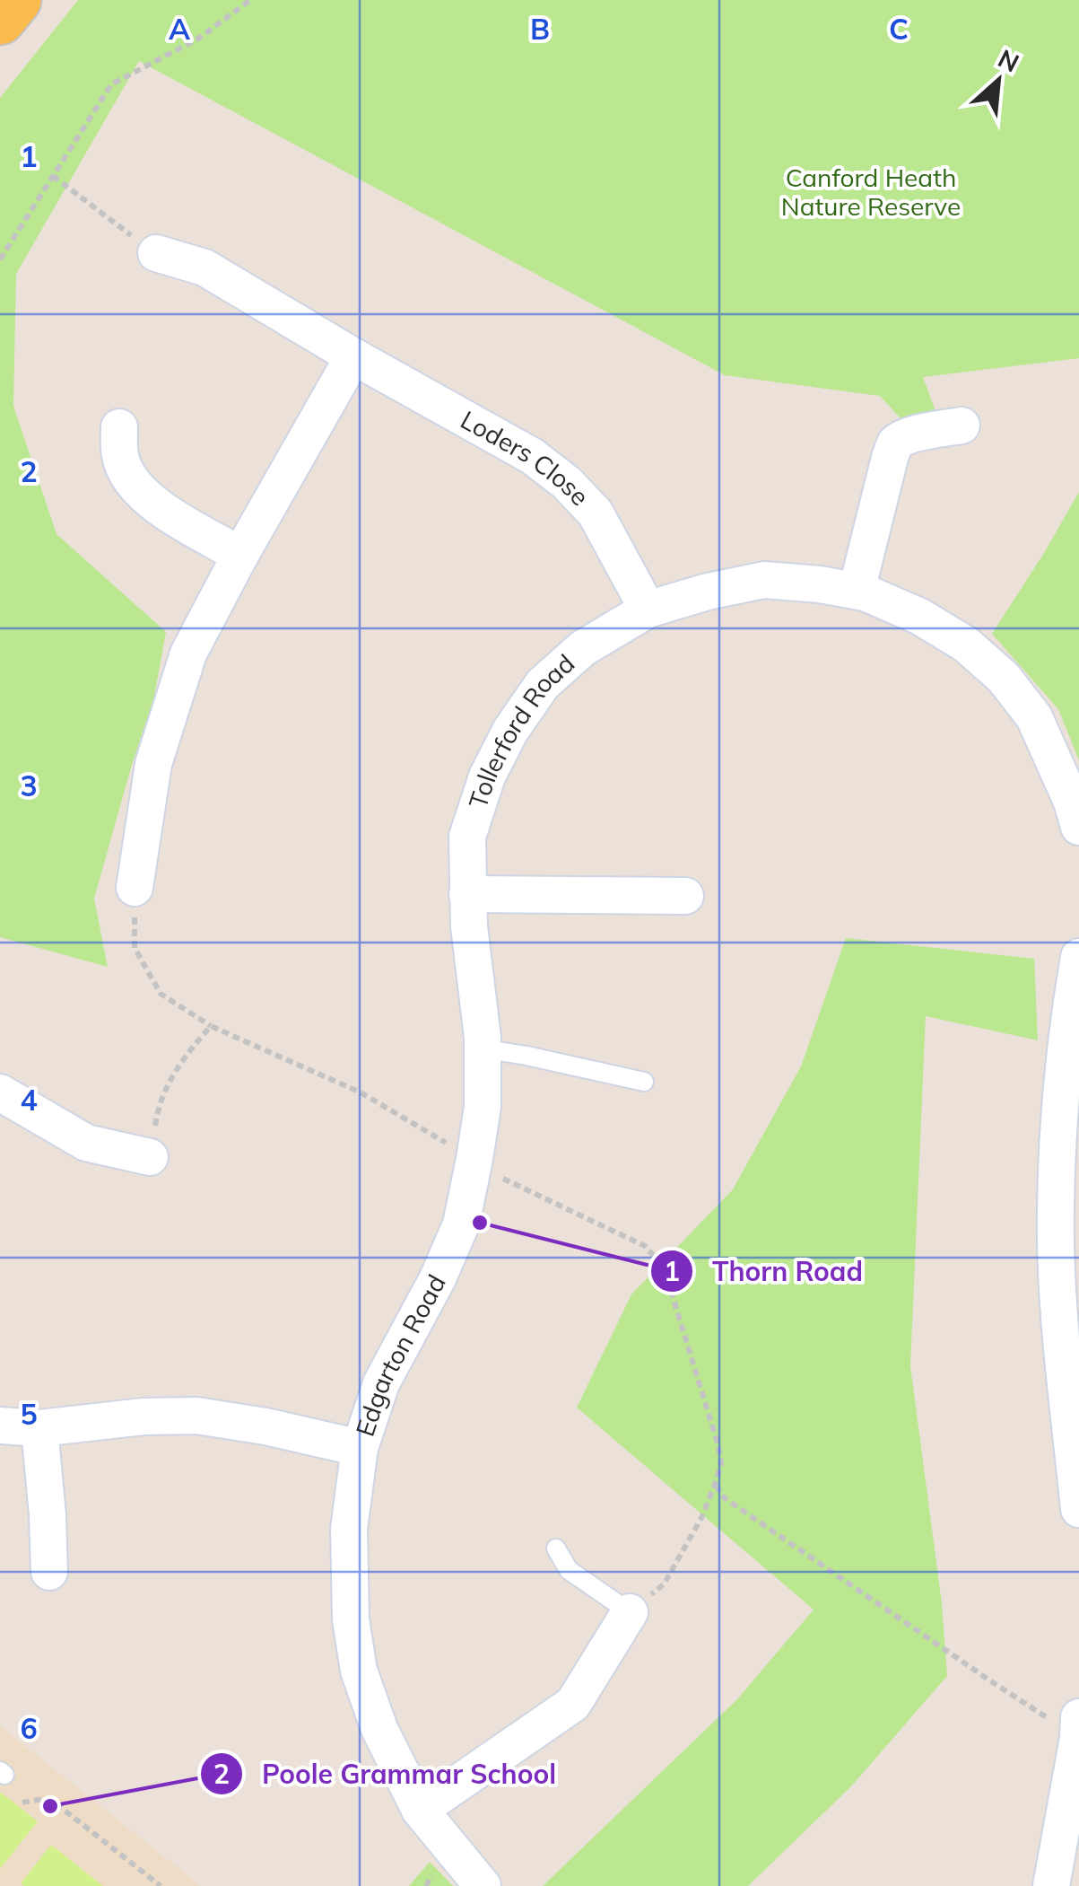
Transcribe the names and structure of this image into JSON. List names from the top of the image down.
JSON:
{
  "streets": {
    "street": ["Loders Close", "Tollerford Road", "Edgarton Road"]
  },
  "crossings": [
    ["Loders Close", "Tollerford Road"],
    ["Tollerford Road", "Edgarton Road"]
  ],
  "parks": ["Canford Heath Nature Reserve"],
  "places": ["Thorn Road", "Poole Grammar School"],
  "north": "top right",
  "grid": {
    "columns": ["A", "B", "C"],
    "rows": [
      "1",
      "2",
      "3",
      "4",
      "5",
      "6"
    ]
  }
}
